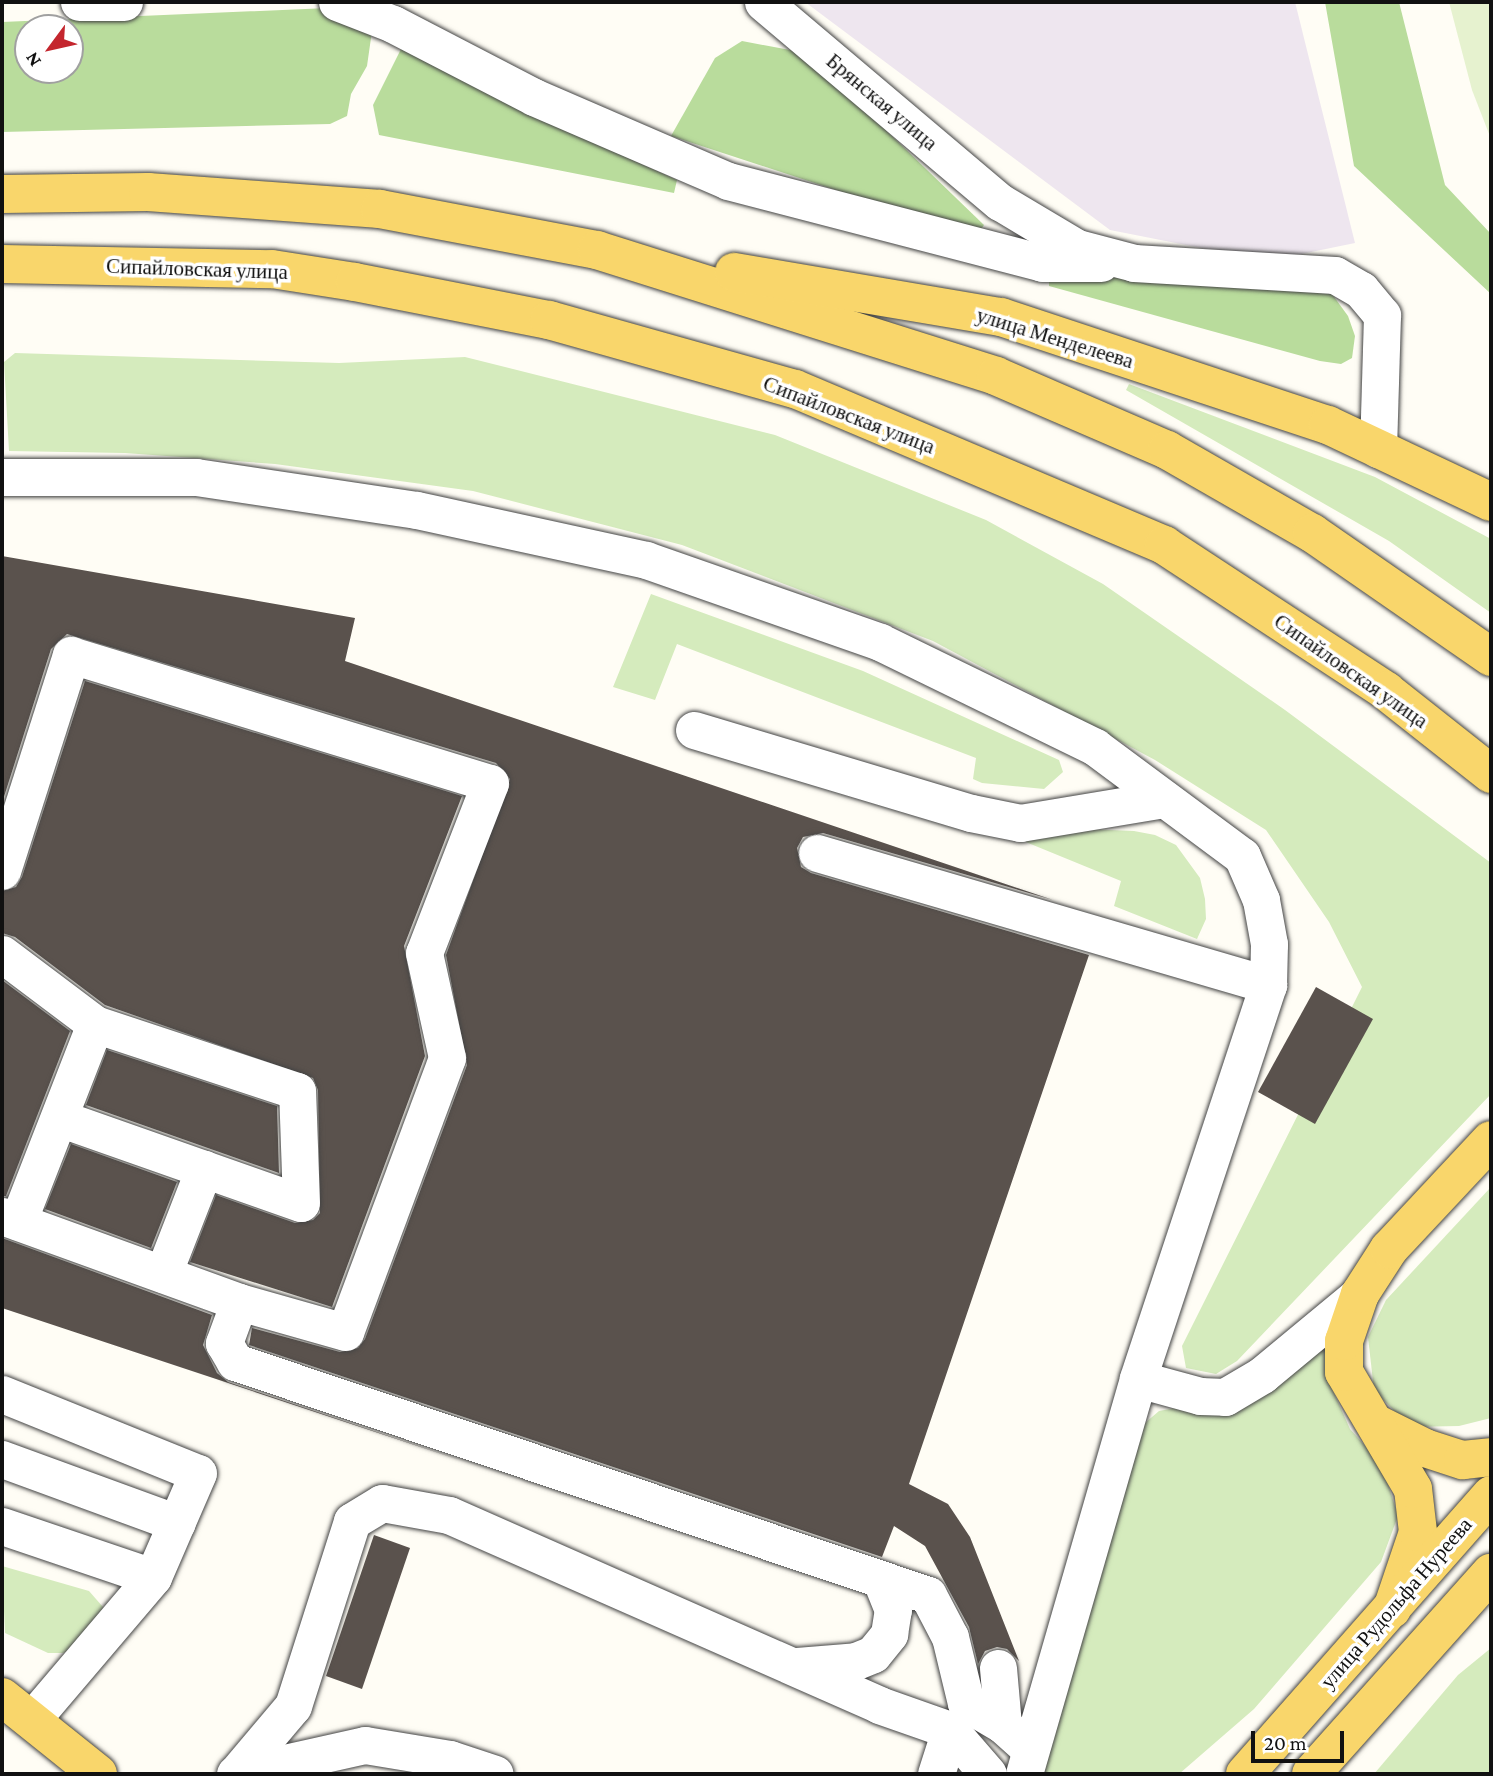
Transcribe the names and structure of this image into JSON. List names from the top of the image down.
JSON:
{
  "streets": {
    "main road": ["Сипайловская улица", "улица Менделеева", "улица Рудольфа Нуреева"],
    "street": ["Брянская улица"]
  },
  "scale_bar": "20 m",
  "north": "bottom left"
}
